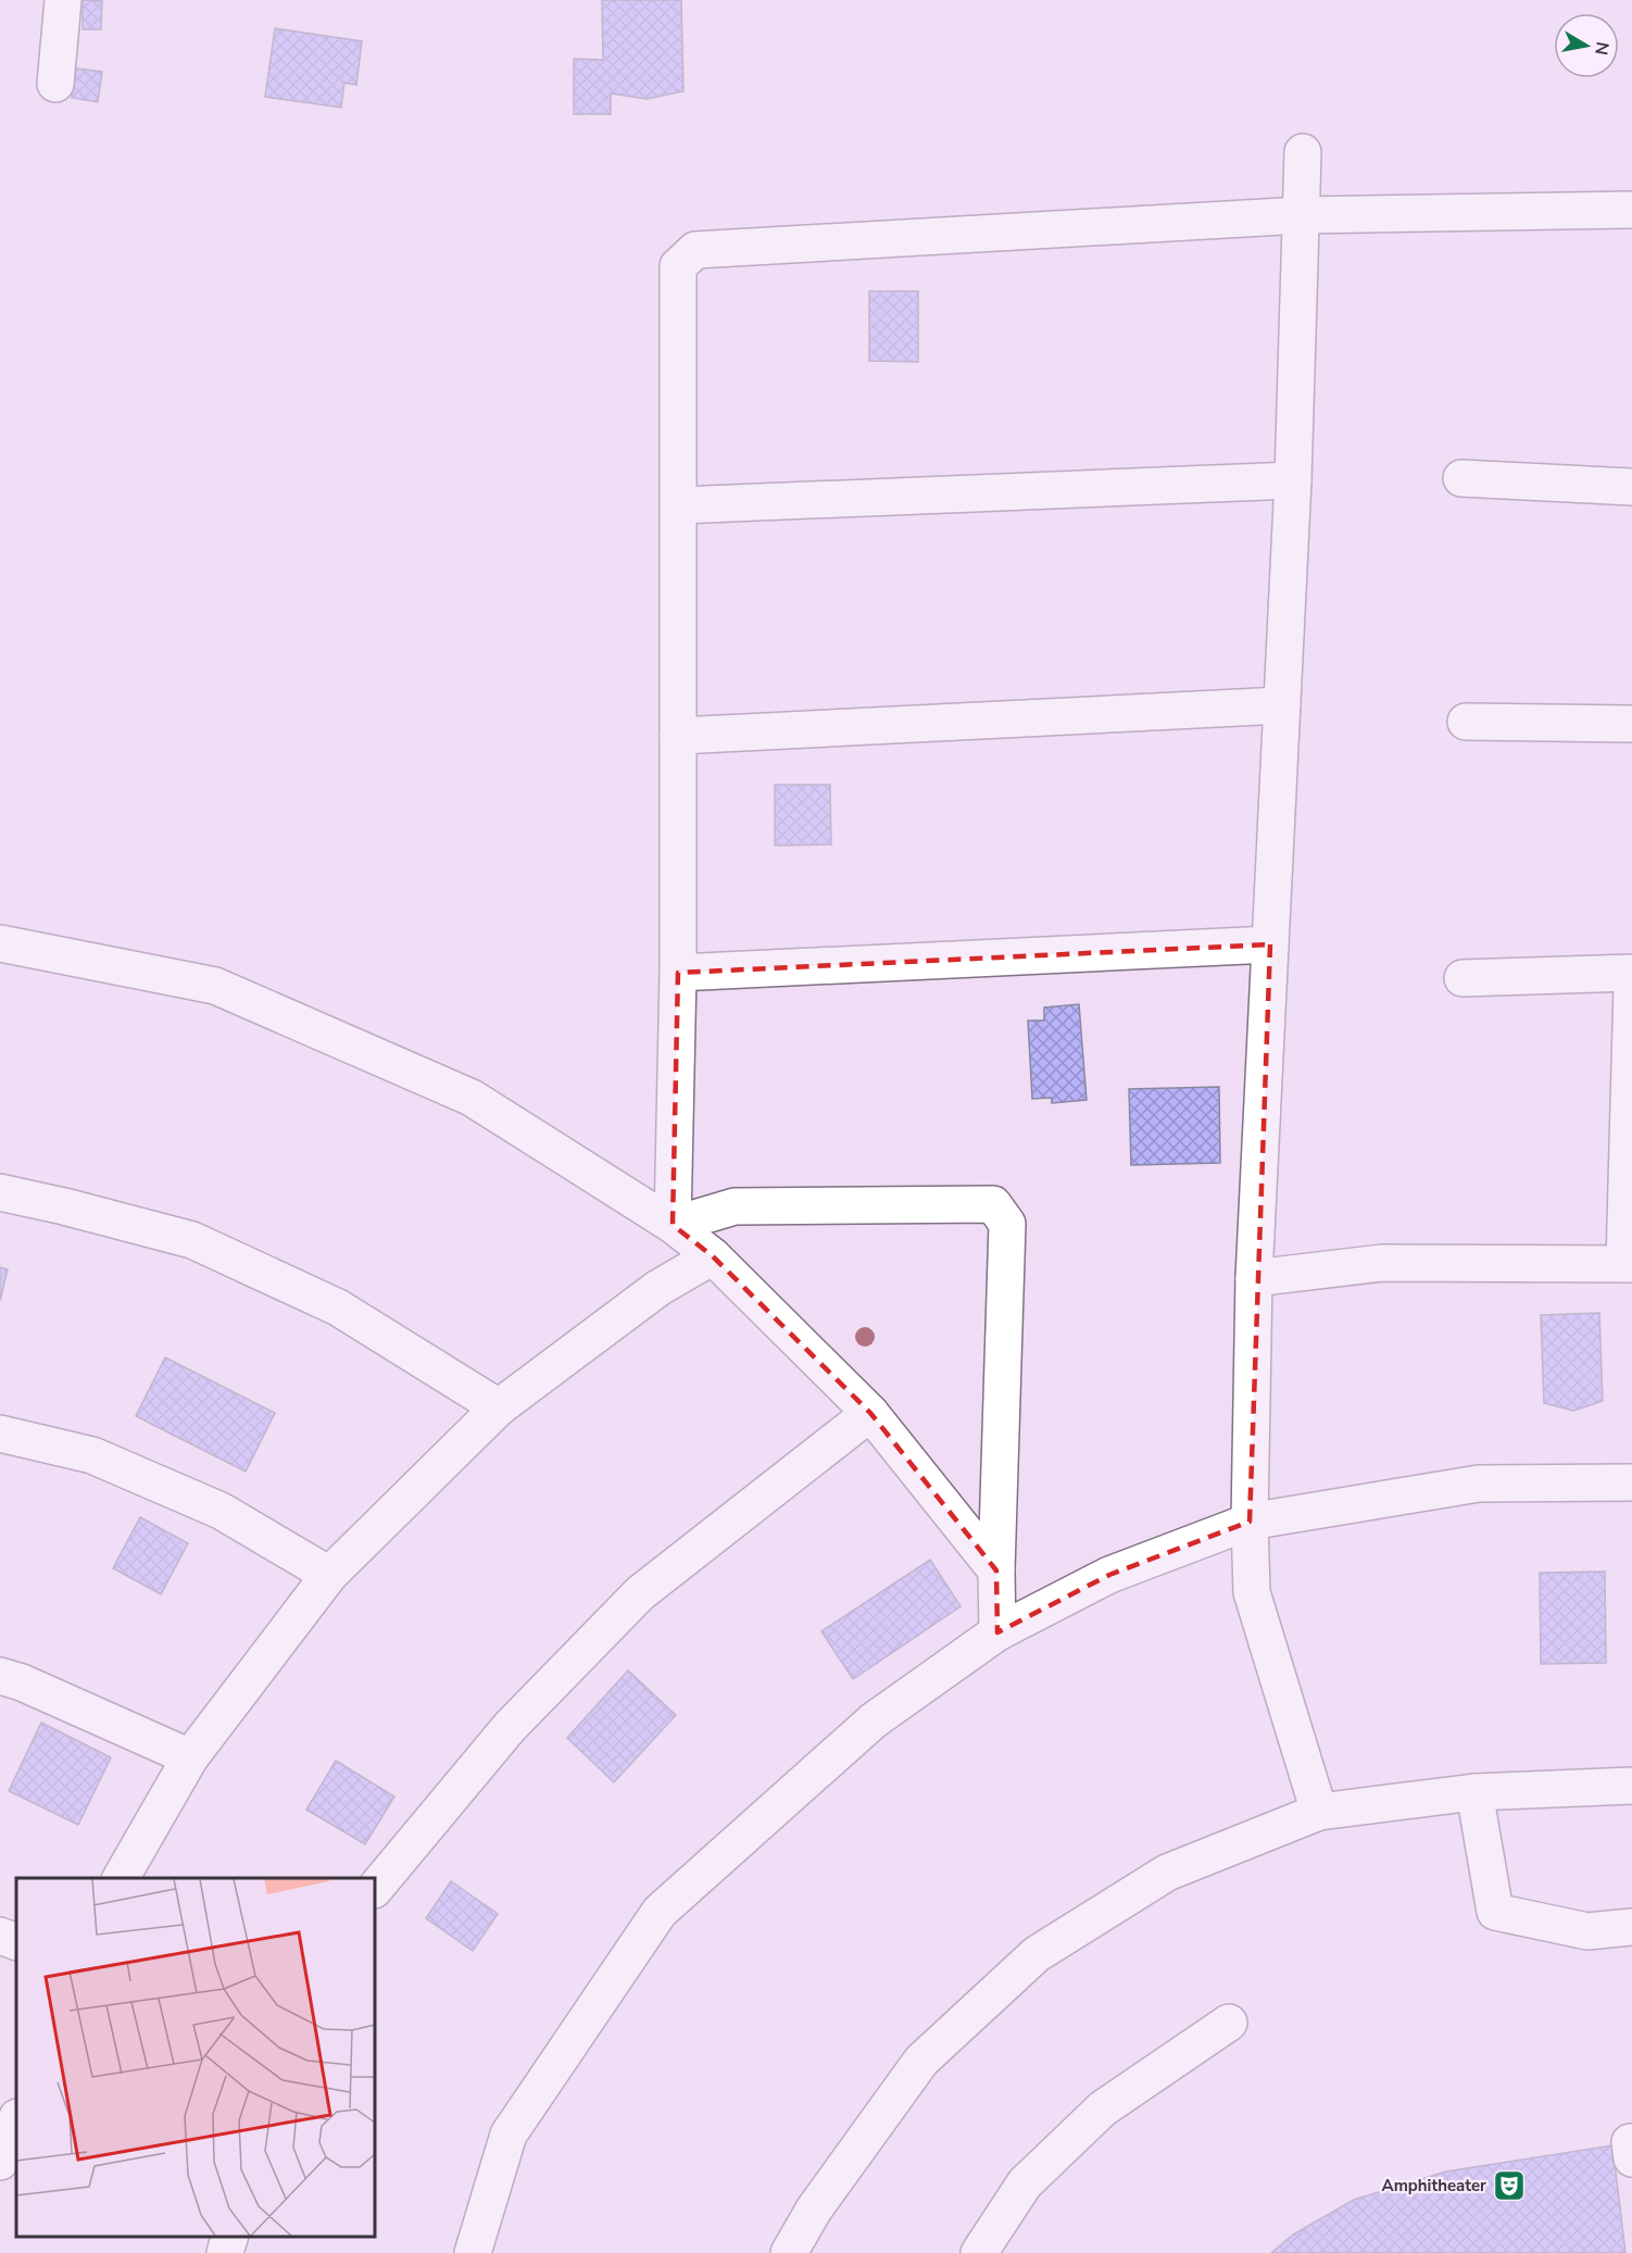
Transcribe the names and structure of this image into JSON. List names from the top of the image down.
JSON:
{
  "places": {
    "theatre": ["Amphitheater"]
  },
  "north": "right"
}
